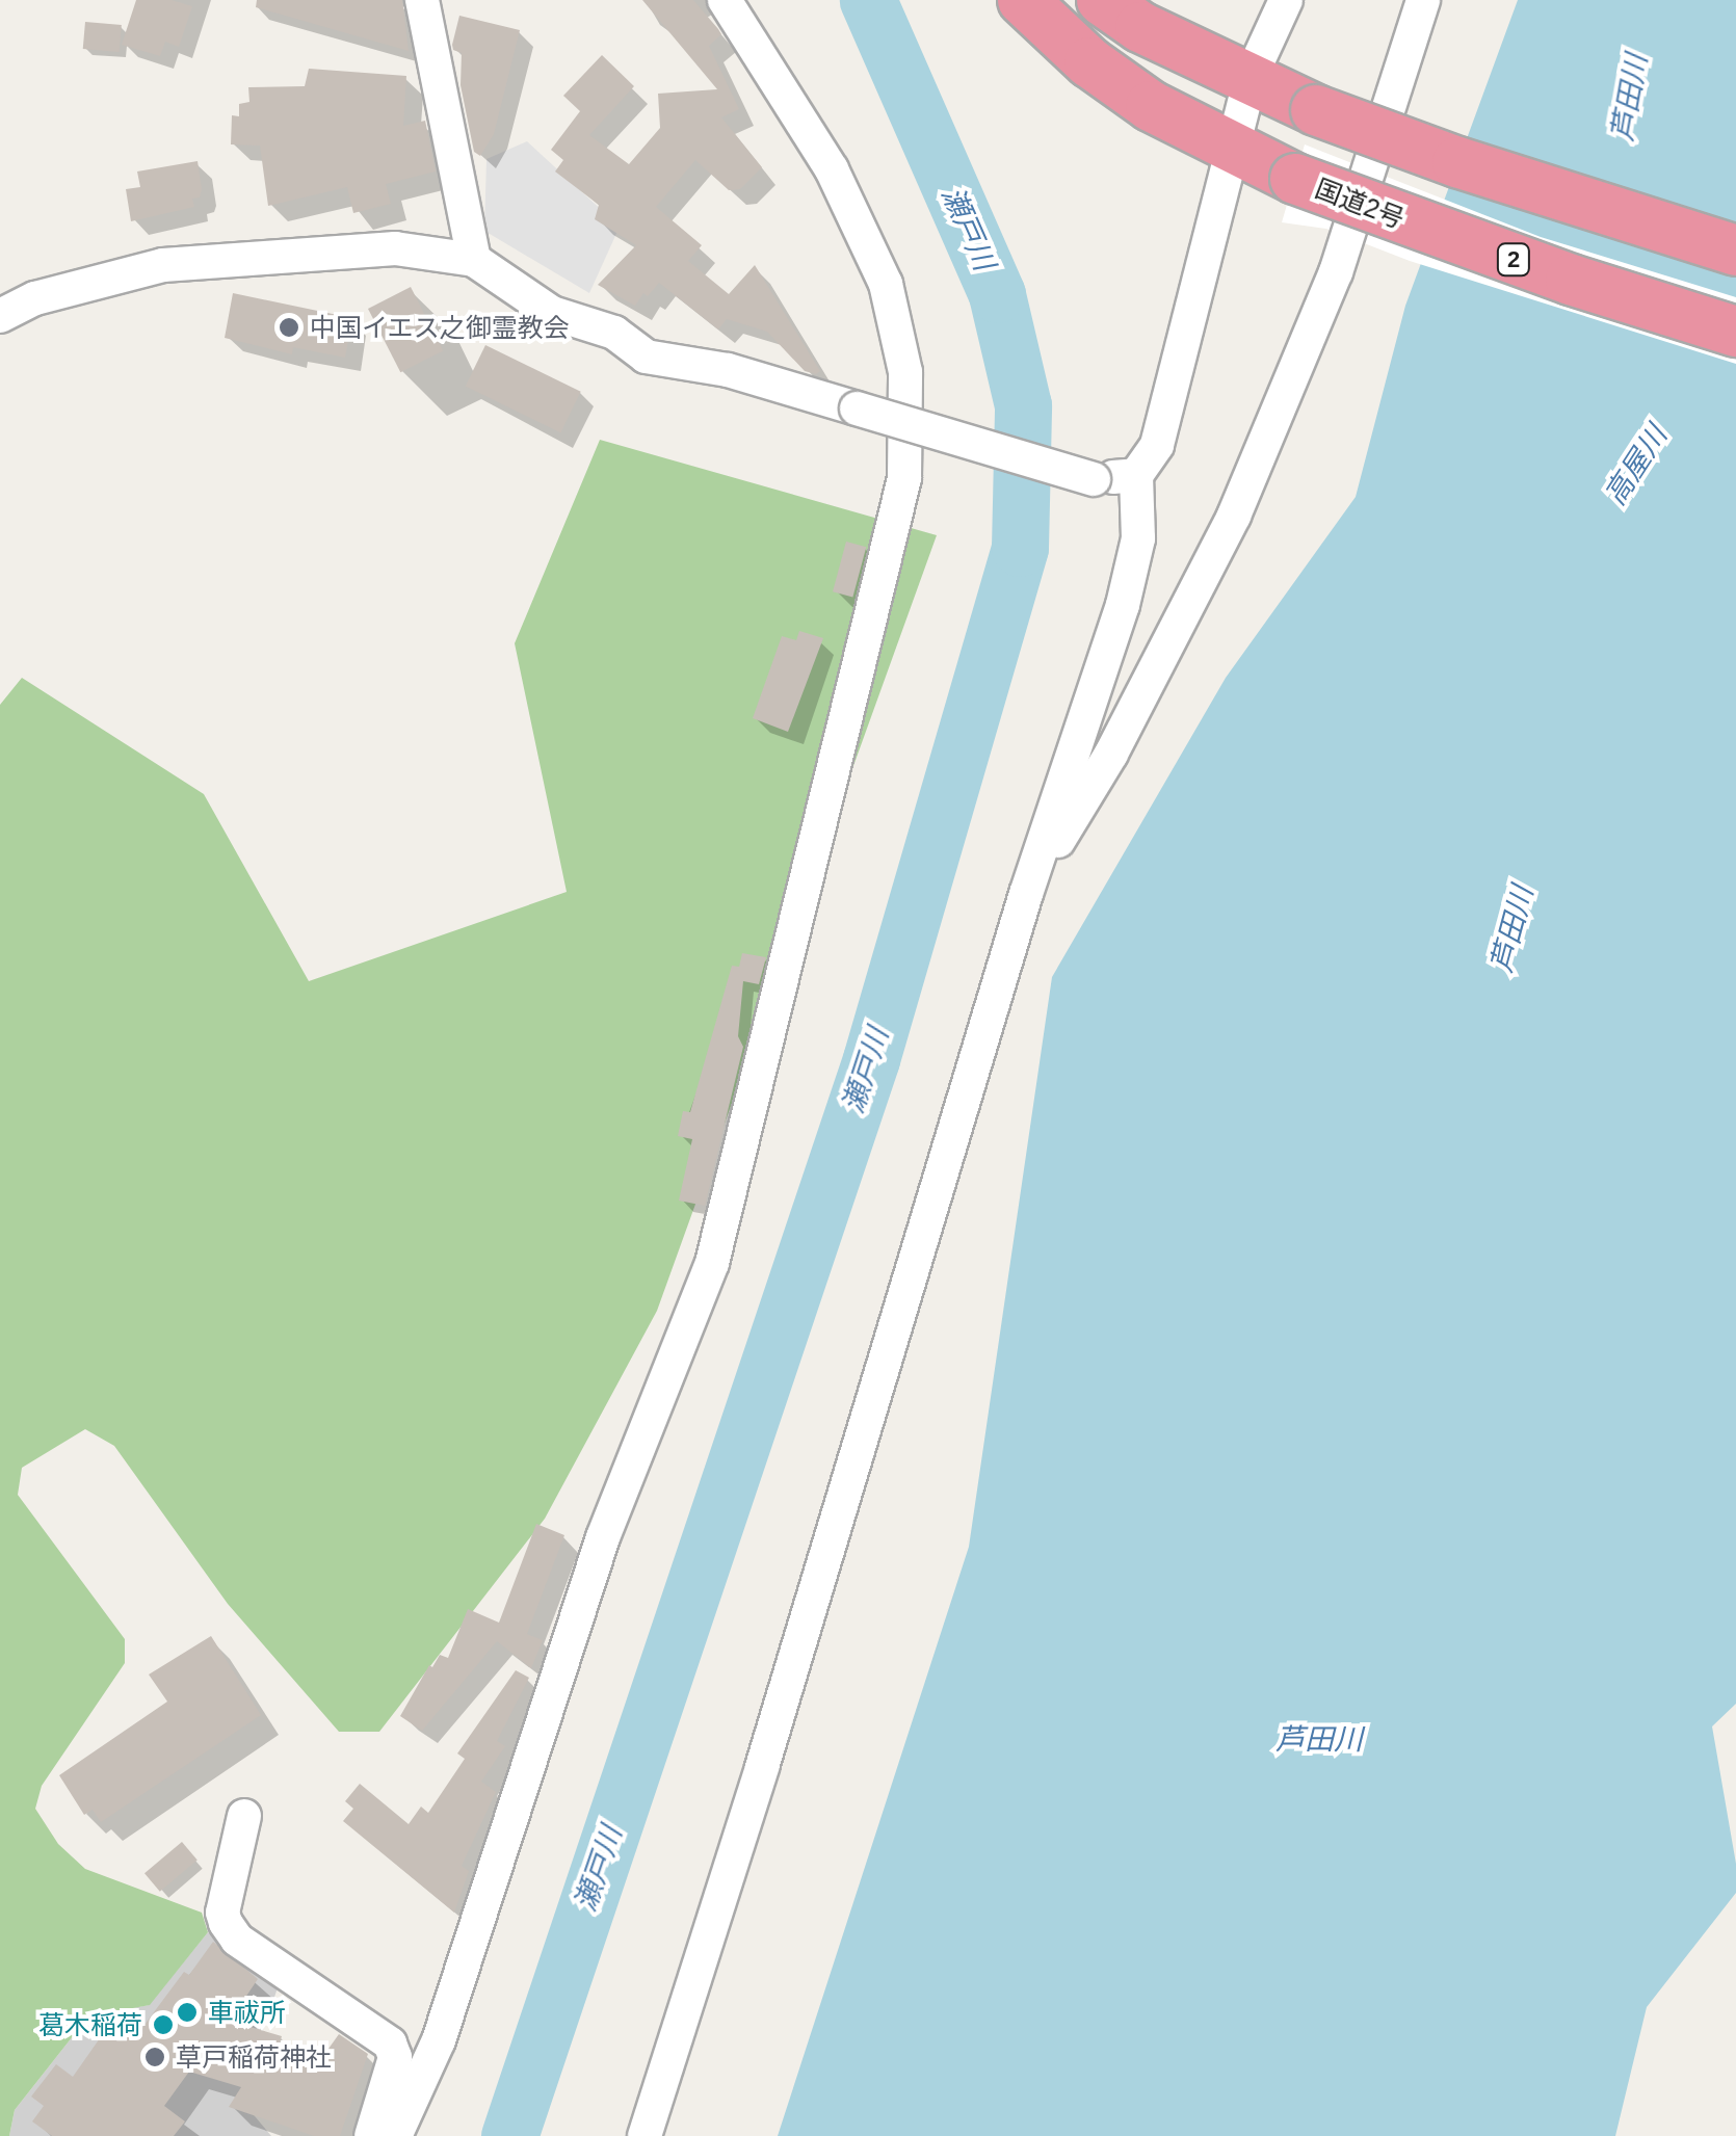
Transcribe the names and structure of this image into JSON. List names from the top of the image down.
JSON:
{
  "streets": {
    "highway": ["国道2号", "2"]
  },
  "water": ["芦田川", "瀬戸川", "高屋川"],
  "places": [
    "中国イエス之御霊教会",
    "車祓所",
    "葛木稲荷",
    "草戸稲荷神社"
  ]
}
